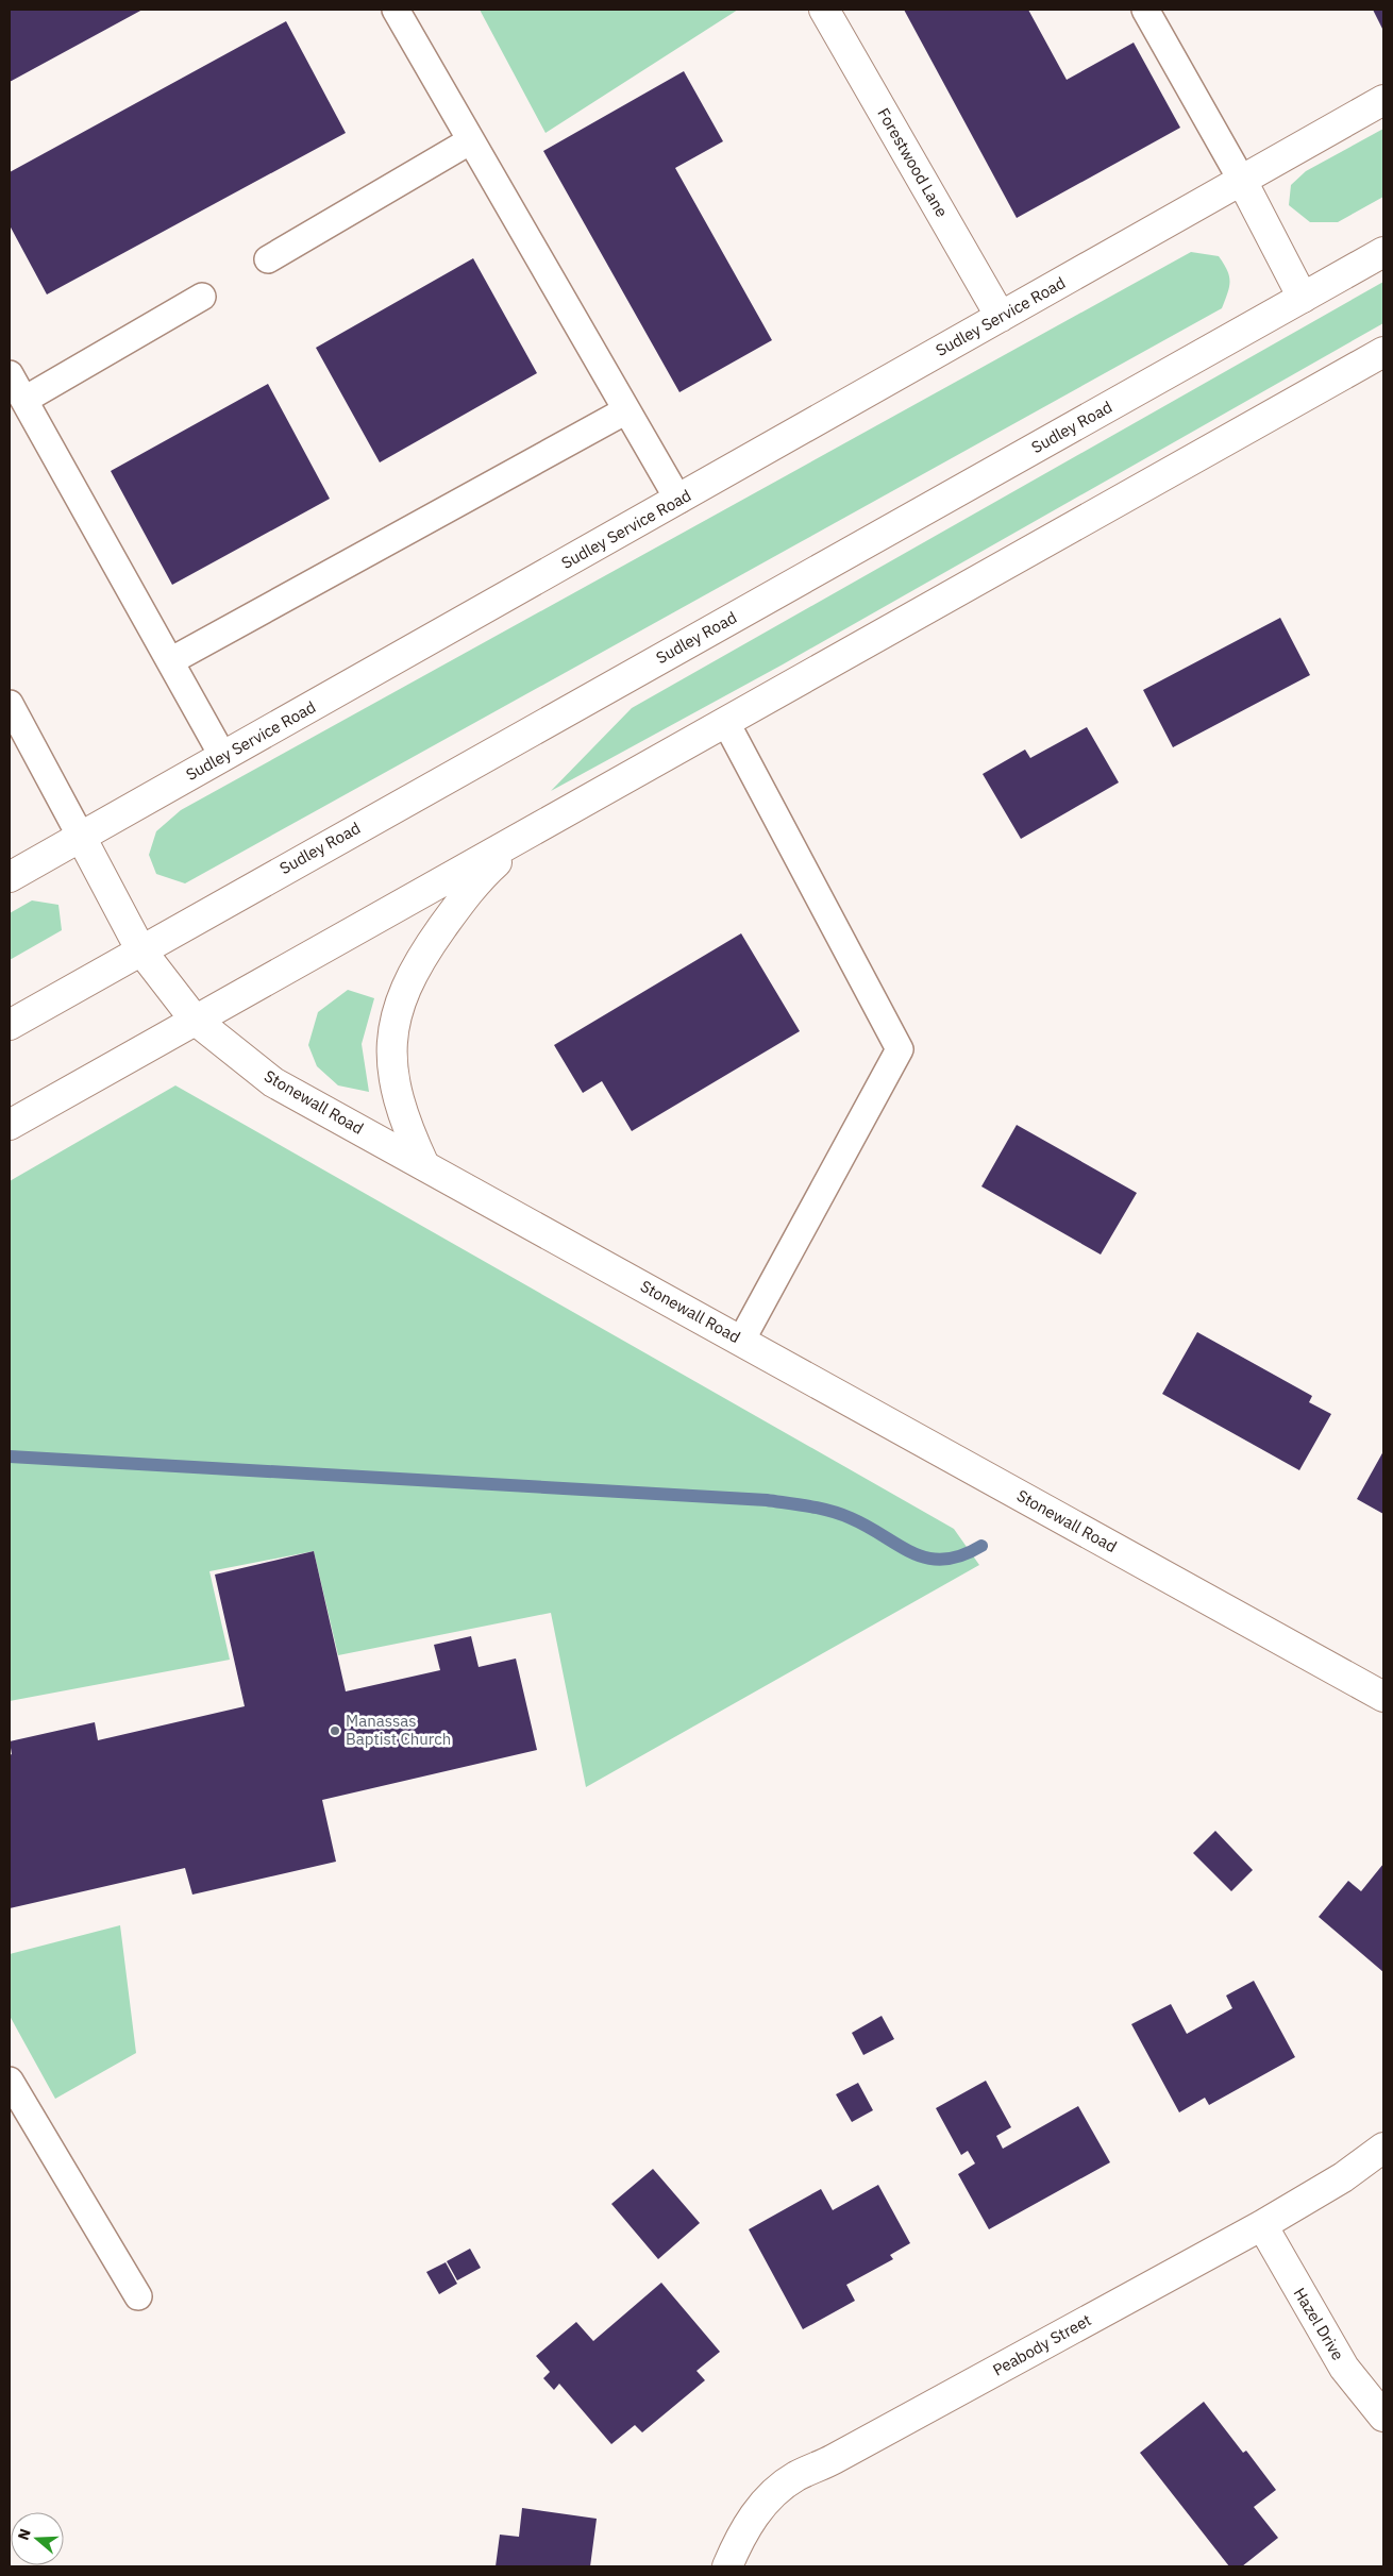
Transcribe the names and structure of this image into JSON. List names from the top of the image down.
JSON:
{
  "streets": {
    "street": [
      "Forestwood Lane",
      "Sudley Service Road",
      "Sudley Road",
      "Stonewall Road",
      "Hazel Drive",
      "Peabody Street"
    ]
  },
  "crossings": [
    ["Forestwood Lane", "Sudley Service Road"],
    ["Sudley Service Road", "Stonewall Road"],
    ["Sudley Road", "Stonewall Road"],
    ["Hazel Drive", "Peabody Street"]
  ],
  "places": ["Manassas Baptist Church"],
  "north": "left"
}
